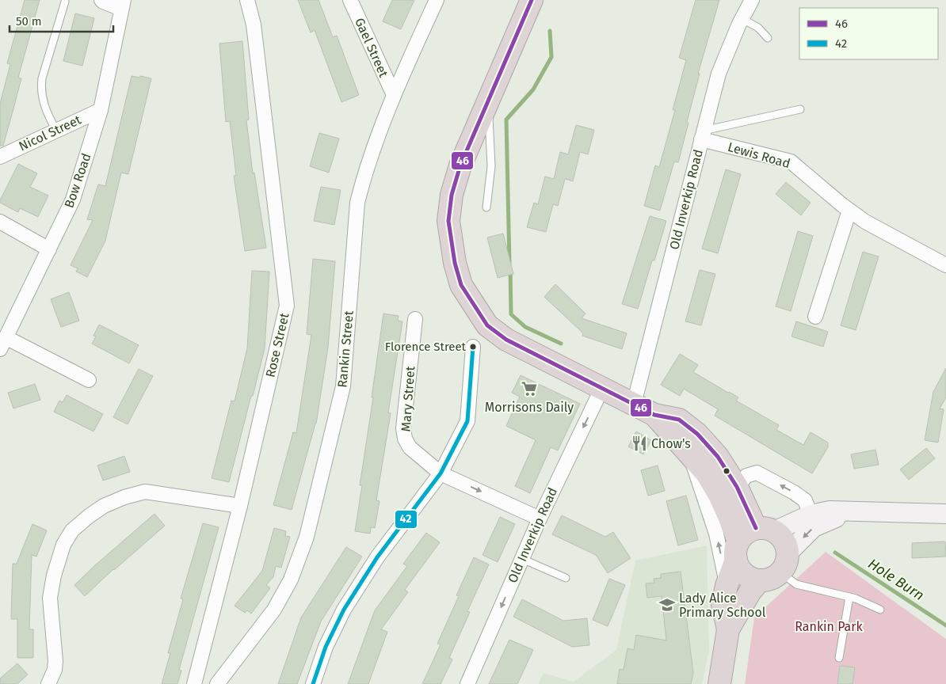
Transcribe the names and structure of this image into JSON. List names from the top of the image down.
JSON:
{
  "streets": {
    "street": [
      "Gael Street",
      "Nicol Street",
      "Lewis Road",
      "Bow Road",
      "Old Inverkip Road",
      "Rose Street",
      "Rankin Street",
      "Mary Street"
    ]
  },
  "crossings": [
    ["Gael Street", "Rankin Street"],
    ["Nicol Street", "Bow Road"],
    ["Lewis Road", "Old Inverkip Road"],
    ["Old Inverkip Road", "Mary Street"]
  ],
  "one_way": ["Mary Street"],
  "water": ["Hole Burn"],
  "parks": ["Rankin Park"],
  "places": {
    "other": ["Florence Street"],
    "supermarket": ["Morrisons Daily"],
    "restaurant": ["Chow's"],
    "school or university": ["Lady Alice Primary School"]
  },
  "lines": ["transit line 46", "transit line 42"],
  "legend": ["46", "42"],
  "scale_bar": "50 m"
}
